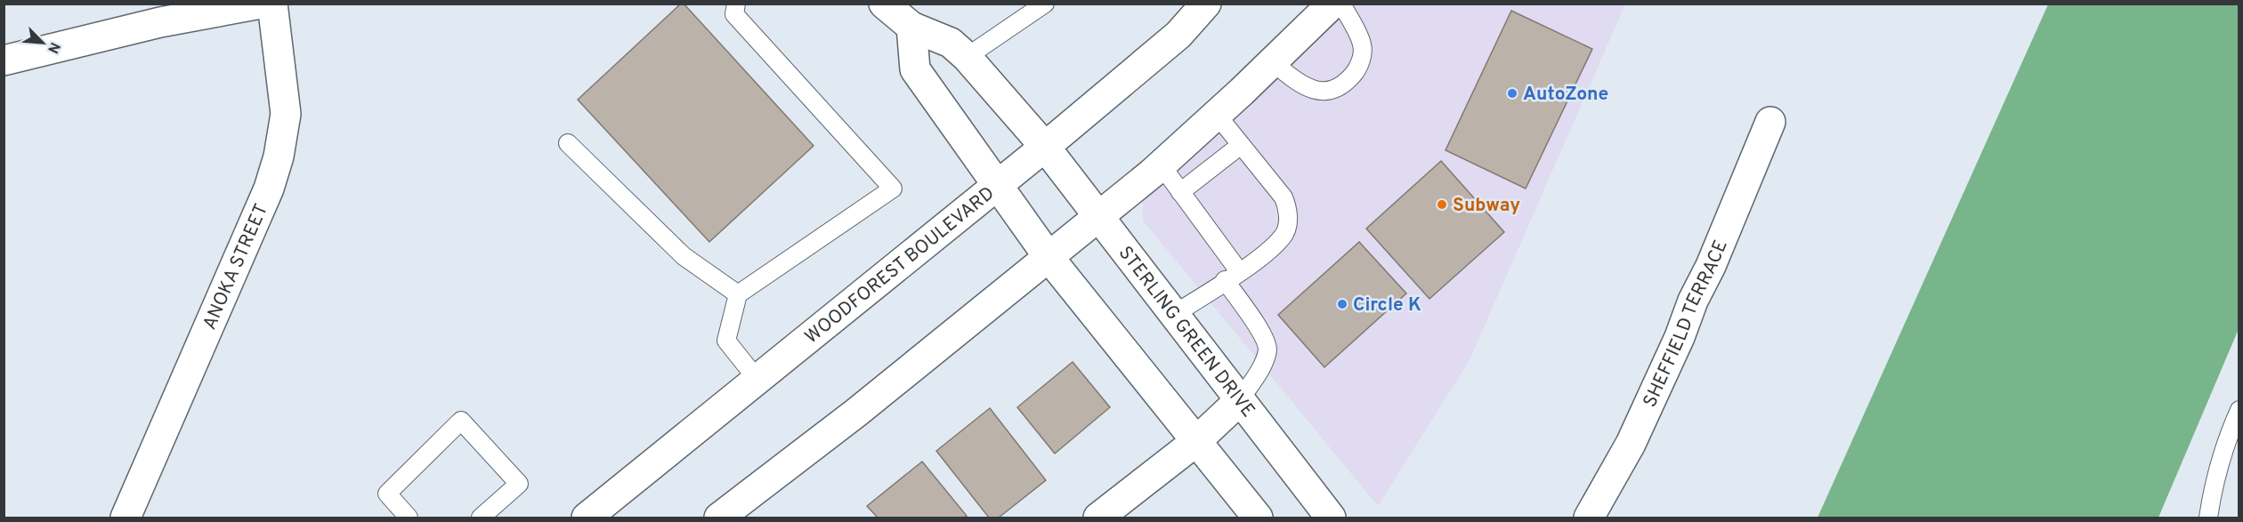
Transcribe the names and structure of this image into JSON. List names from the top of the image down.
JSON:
{
  "streets": {
    "street": [
      "WOODFOREST BOULEVARD",
      "ANOKA STREET",
      "SHEFFIELD TERRACE",
      "STERLING GREEN DRIVE"
    ]
  },
  "crossings": [
    ["WOODFOREST BOULEVARD", "STERLING GREEN DRIVE"]
  ],
  "places": ["AutoZone", "Subway", "Circle K"],
  "north": "bottom right"
}
